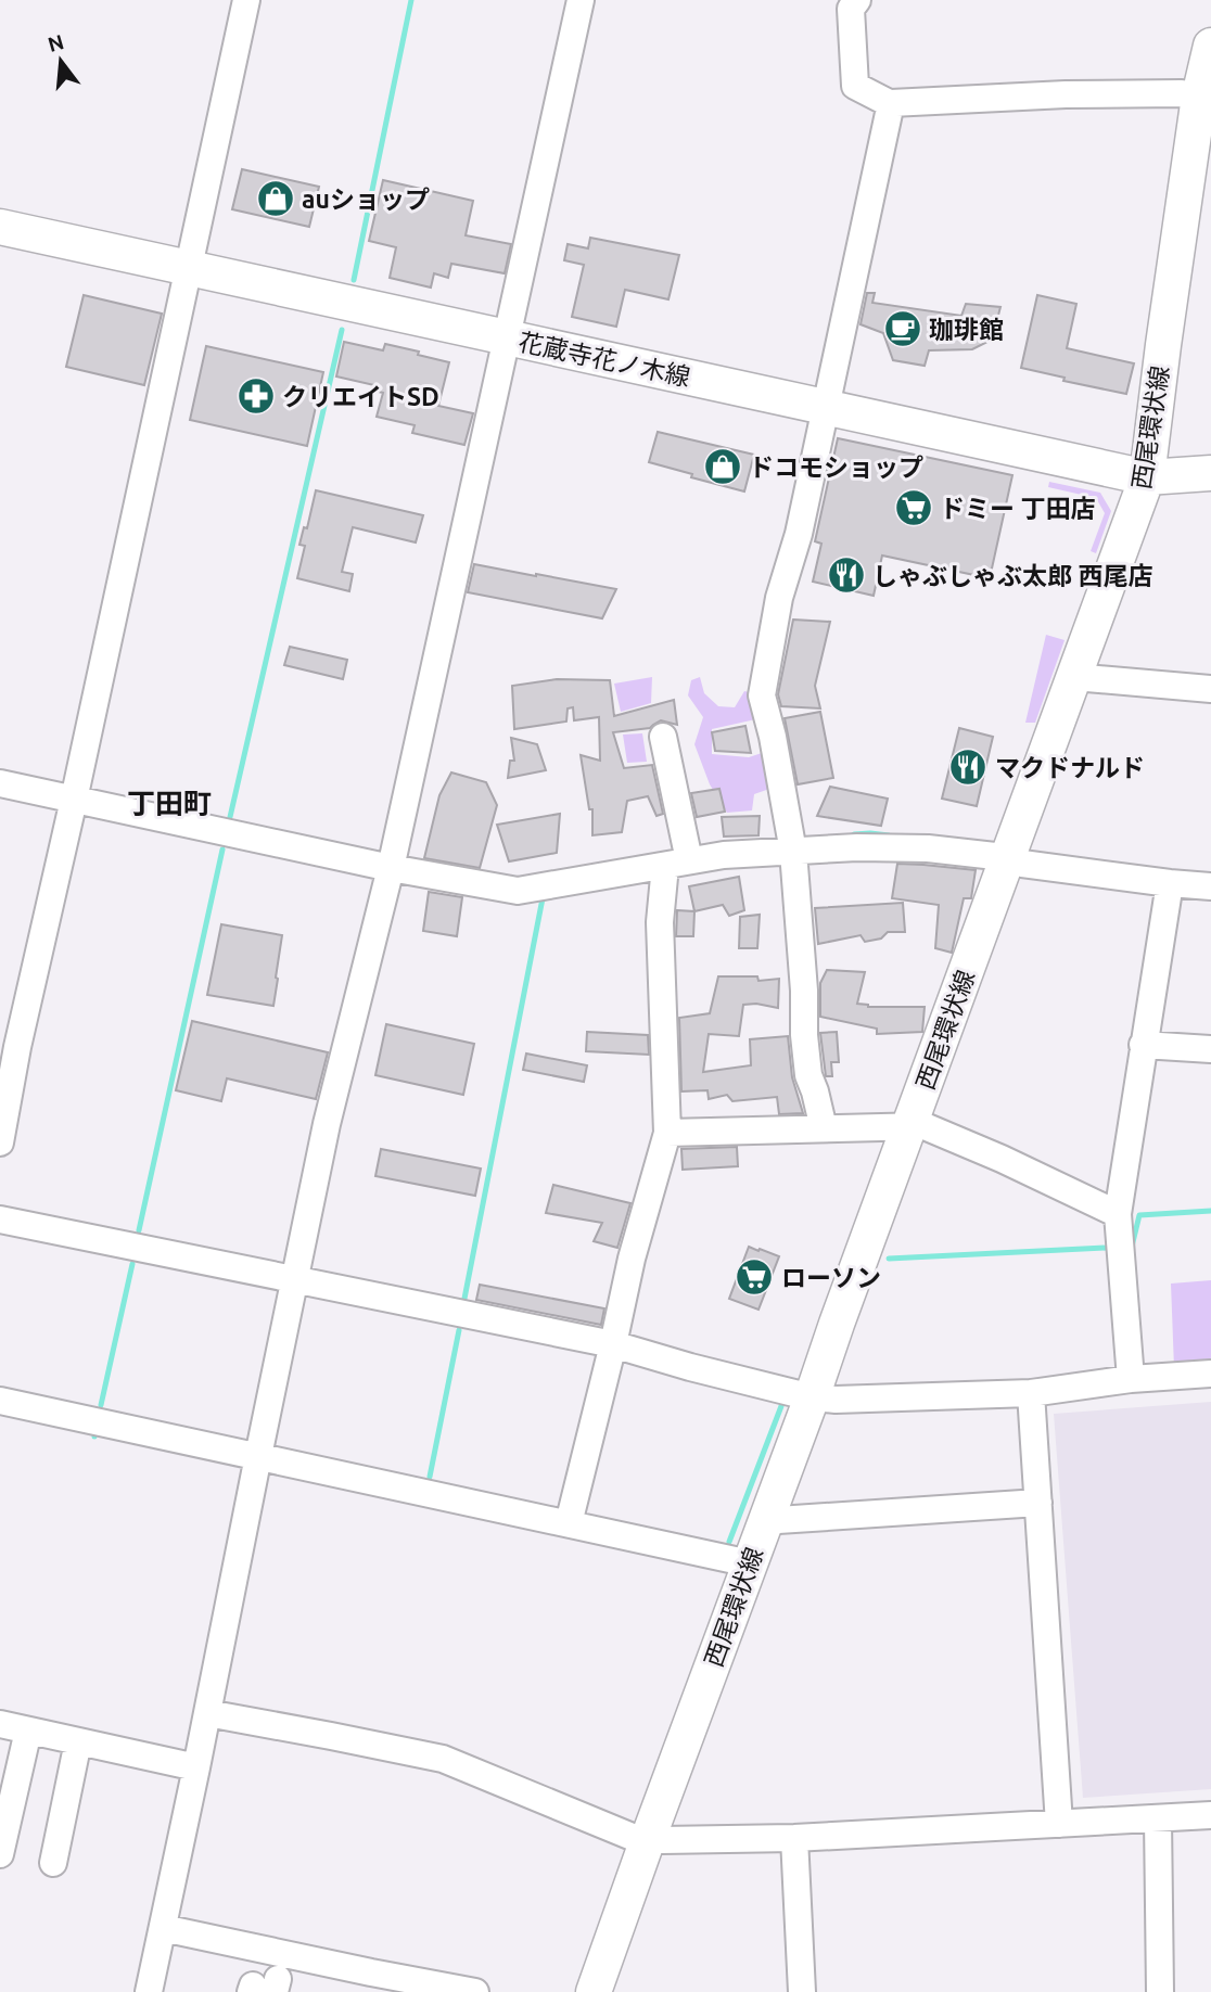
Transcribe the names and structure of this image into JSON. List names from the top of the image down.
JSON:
{
  "streets": {
    "main road": ["花蔵寺花ノ木線", "西尾環状線"]
  },
  "crossings": [
    ["花蔵寺花ノ木線", "西尾環状線"]
  ],
  "districts": ["丁田町"],
  "places": {
    "shop": ["auショップ", "ドコモショップ"],
    "cafe": ["珈琲館"],
    "pharmacy": ["クリエイトSD"],
    "supermarket": ["ドミー 丁田店", "ローソン"],
    "restaurant": ["しゃぶしゃぶ太郎 西尾店", "マクドナルド"]
  },
  "north": "top"
}
